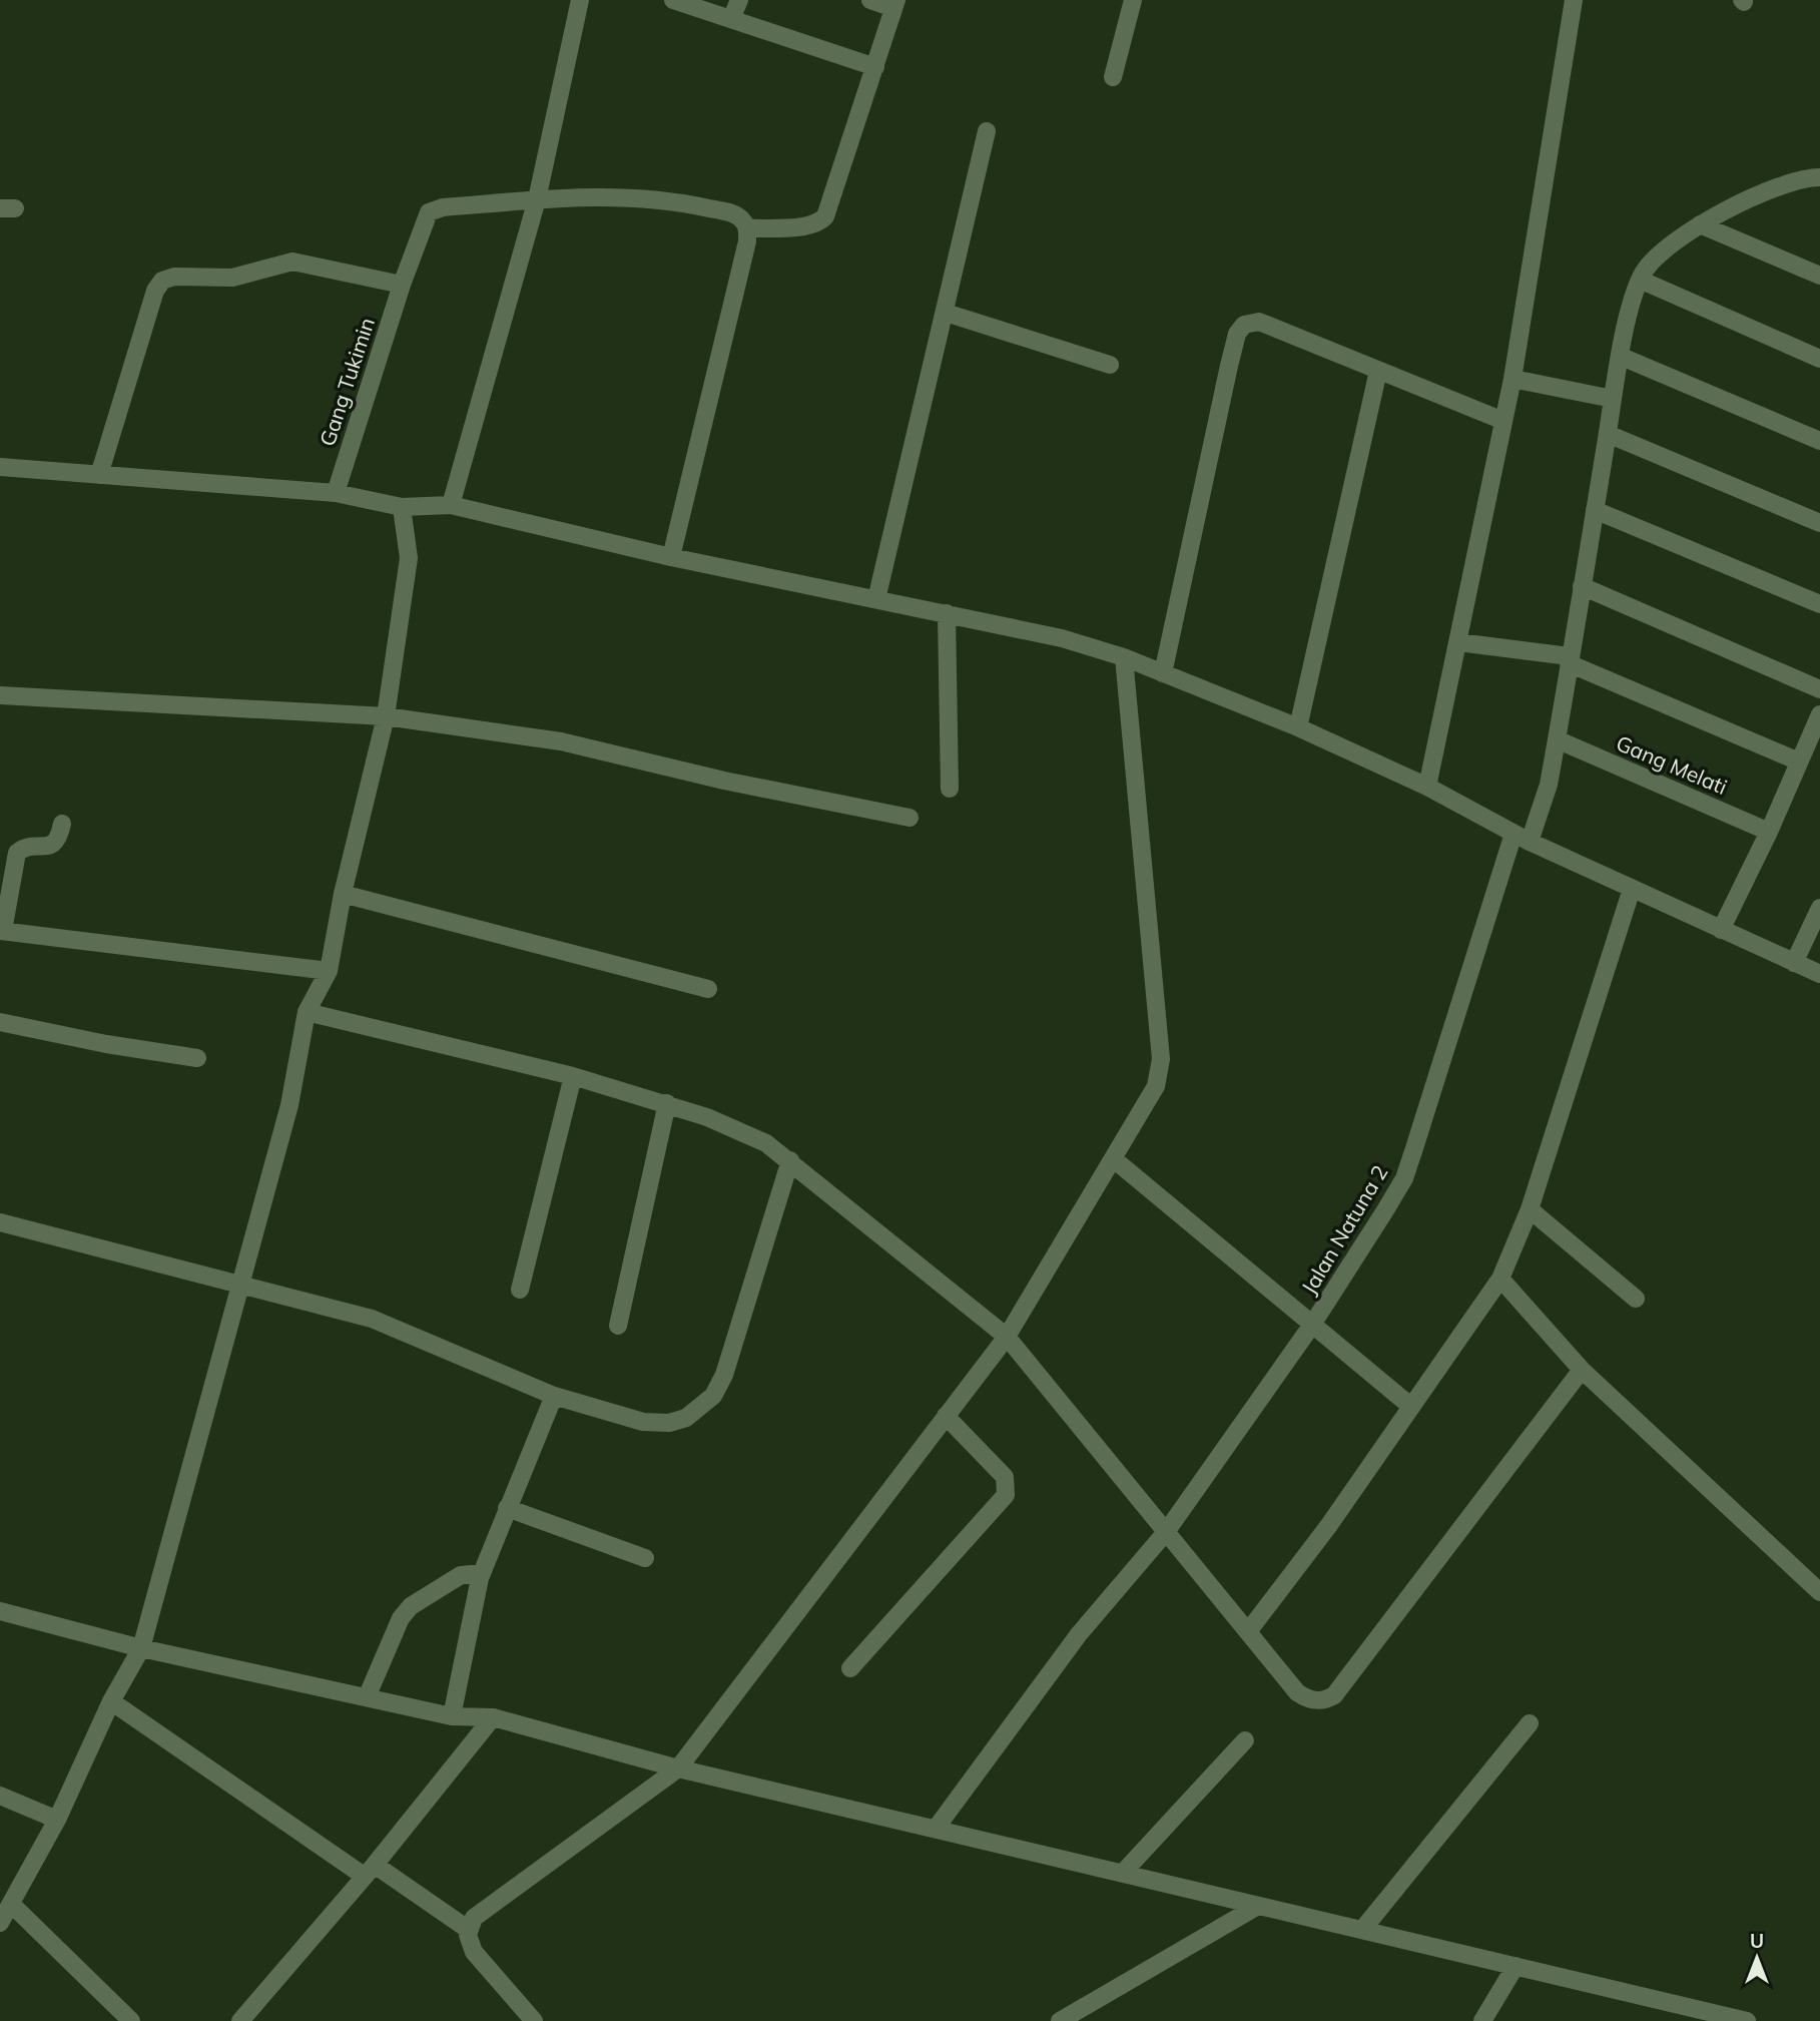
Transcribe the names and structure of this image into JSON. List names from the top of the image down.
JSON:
{
  "streets": {
    "street": ["Gang Tukimin", "Gang Melati", "Jalan Natuna 2"]
  },
  "north": "top"
}
